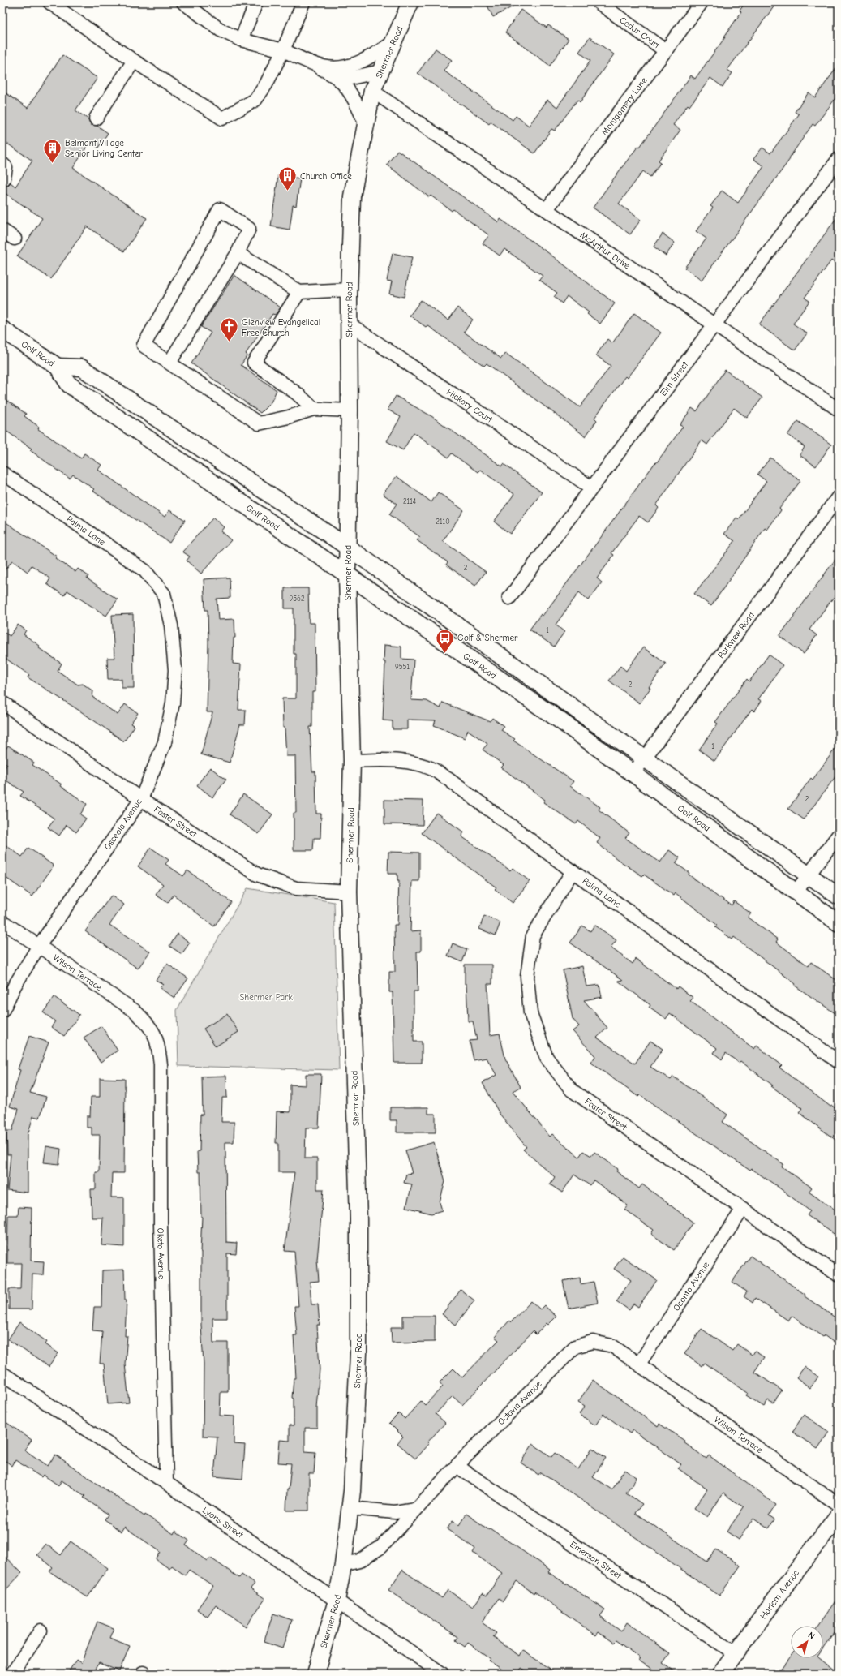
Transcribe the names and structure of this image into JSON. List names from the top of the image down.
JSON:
{
  "streets": {
    "main road": ["Shermer Road", "Golf Road", "Harlem Avenue"],
    "street": [
      "Cedar Court",
      "Montgomery Lane",
      "McArthur Drive",
      "Elm Street",
      "Hickory Court",
      "Palma Lane",
      "Parkview Road",
      "Foster Street",
      "Osceola Avenue",
      "Wilson Terrace",
      "Oketo Avenue",
      "Oconto Avenue",
      "Octavia Avenue",
      "Lyons Street",
      "Emerson Street"
    ]
  },
  "crossings": [
    ["Cedar Court", "Montgomery Lane"],
    ["Shermer Road", "McArthur Drive"],
    ["Shermer Road", "Golf Road"],
    ["Shermer Road", "Hickory Court"],
    ["Shermer Road", "Palma Lane"],
    ["Shermer Road", "Foster Street"],
    ["Shermer Road", "Octavia Avenue"],
    ["Shermer Road", "Lyons Street"],
    ["Montgomery Lane", "McArthur Drive"],
    ["McArthur Drive", "Elm Street"],
    ["Golf Road", "Parkview Road"],
    ["Elm Street", "Hickory Court"],
    ["Palma Lane", "Foster Street"],
    ["Palma Lane", "Osceola Avenue"],
    ["Foster Street", "Osceola Avenue"],
    ["Foster Street", "Oconto Avenue"],
    ["Osceola Avenue", "Wilson Terrace"],
    ["Wilson Terrace", "Oketo Avenue"],
    ["Wilson Terrace", "Oconto Avenue"],
    ["Wilson Terrace", "Octavia Avenue"],
    ["Oketo Avenue", "Lyons Street"],
    ["Oconto Avenue", "Octavia Avenue"],
    ["Octavia Avenue", "Emerson Street"],
    ["Emerson Street", "Harlem Avenue"]
  ],
  "parks": ["Shermer Park"],
  "places": {
    "building": ["Belmont Village Senior Living Center", "Church Office"],
    "church": ["Glenview Evangelical Free Church"],
    "bus stop": ["Golf & Shermer"]
  },
  "house_numbers": [
    "2114",
    "2110",
    "2",
    "9562",
    "1",
    "9551",
    "2",
    "1",
    "2"
  ],
  "north": "top right"
}
